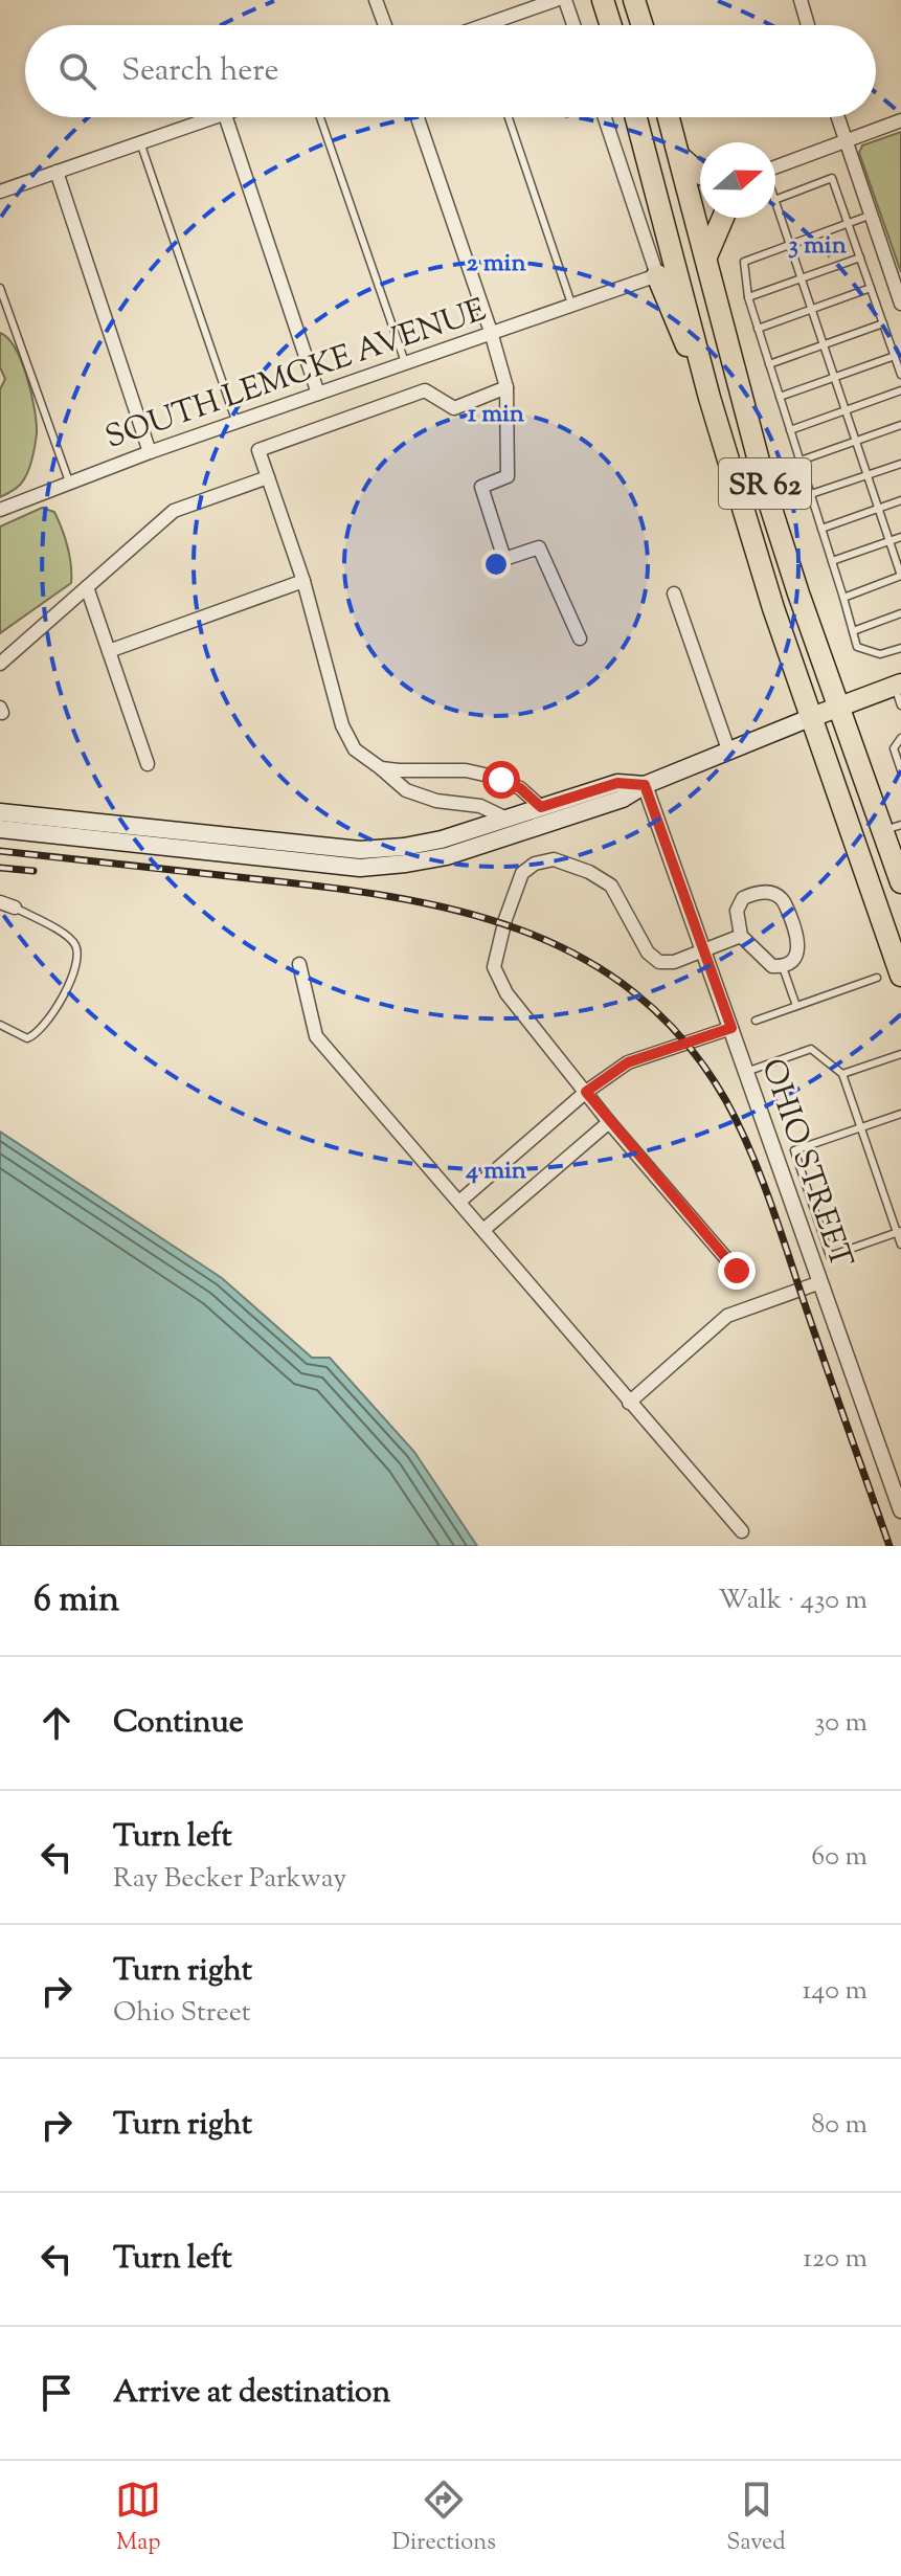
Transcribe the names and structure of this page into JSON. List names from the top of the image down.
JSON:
{
  "streets": {
    "highway": ["SR 62"],
    "street": ["SOUTH LEMCKE AVENUE", "OHIO STREET"]
  },
  "north": "right",
  "page": {
    "search": "Search here",
    "heading": ["6 min", "Walk · 430 m"],
    "list": [
      ["Continue", "30 m"],
      ["Turn left", "Ray Becker Parkway", "60 m"],
      ["Turn right", "Ohio Street", "140 m"],
      ["Turn right", "80 m"],
      ["Turn left", "120 m"],
      "Arrive at destination"
    ],
    "nav": ["Map", "Directions", "Saved"]
  },
  "rings": [
    "3 min",
    "2 min",
    "1 min",
    "4 min"
  ]
}
